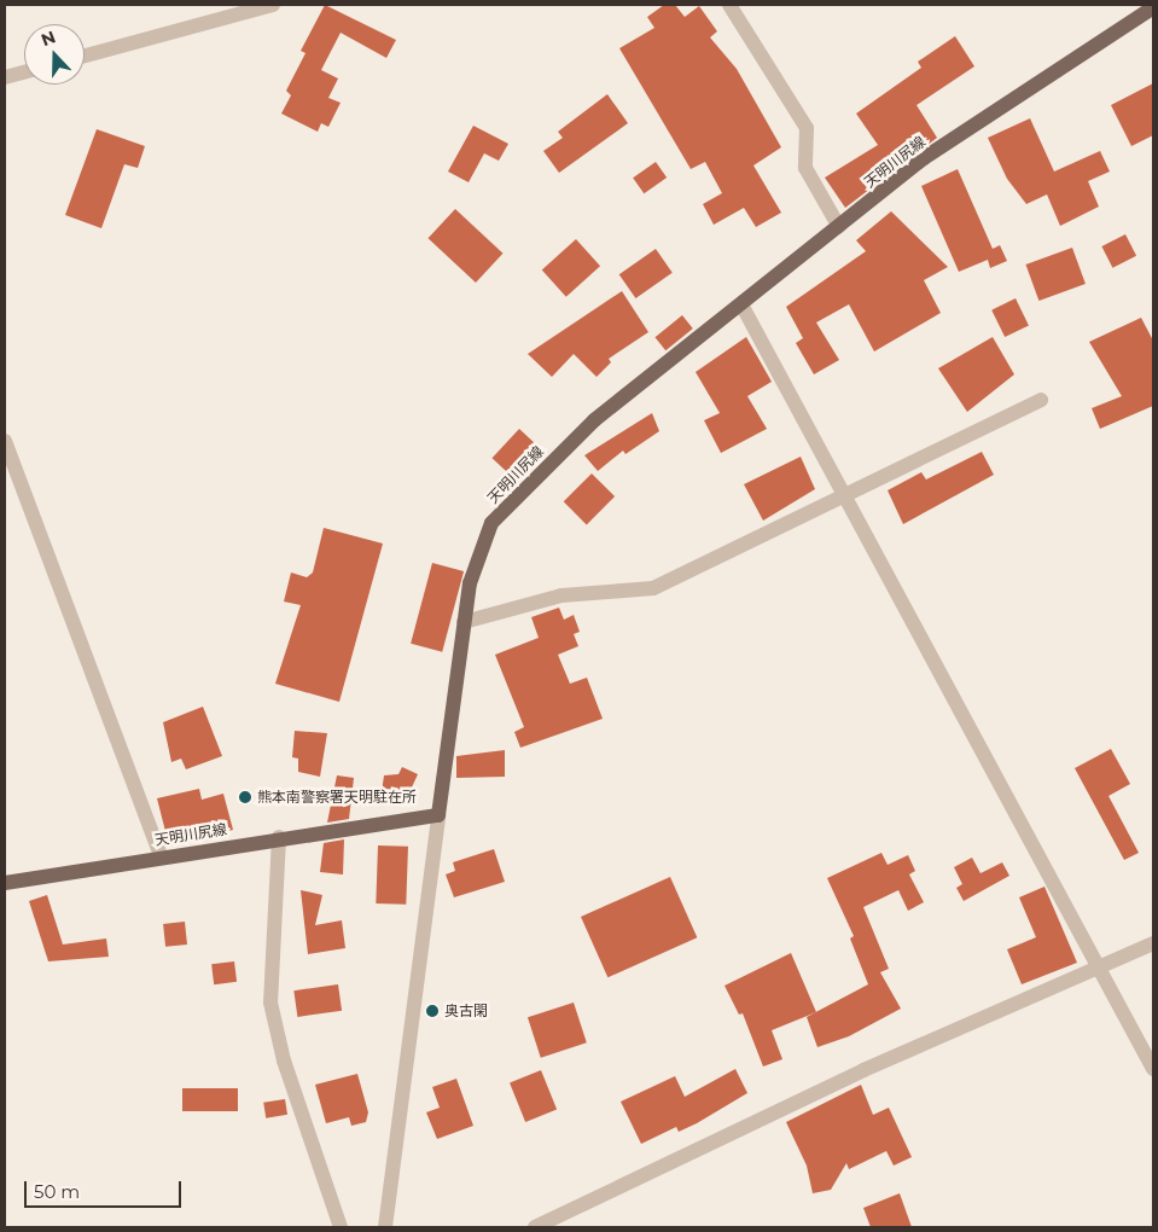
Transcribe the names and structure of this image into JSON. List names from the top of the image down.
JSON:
{
  "streets": {
    "main road": ["天明川尻線"]
  },
  "places": ["熊本南警察署天明駐在所", "奥古閑"],
  "scale_bar": "50 m",
  "north": "top"
}
